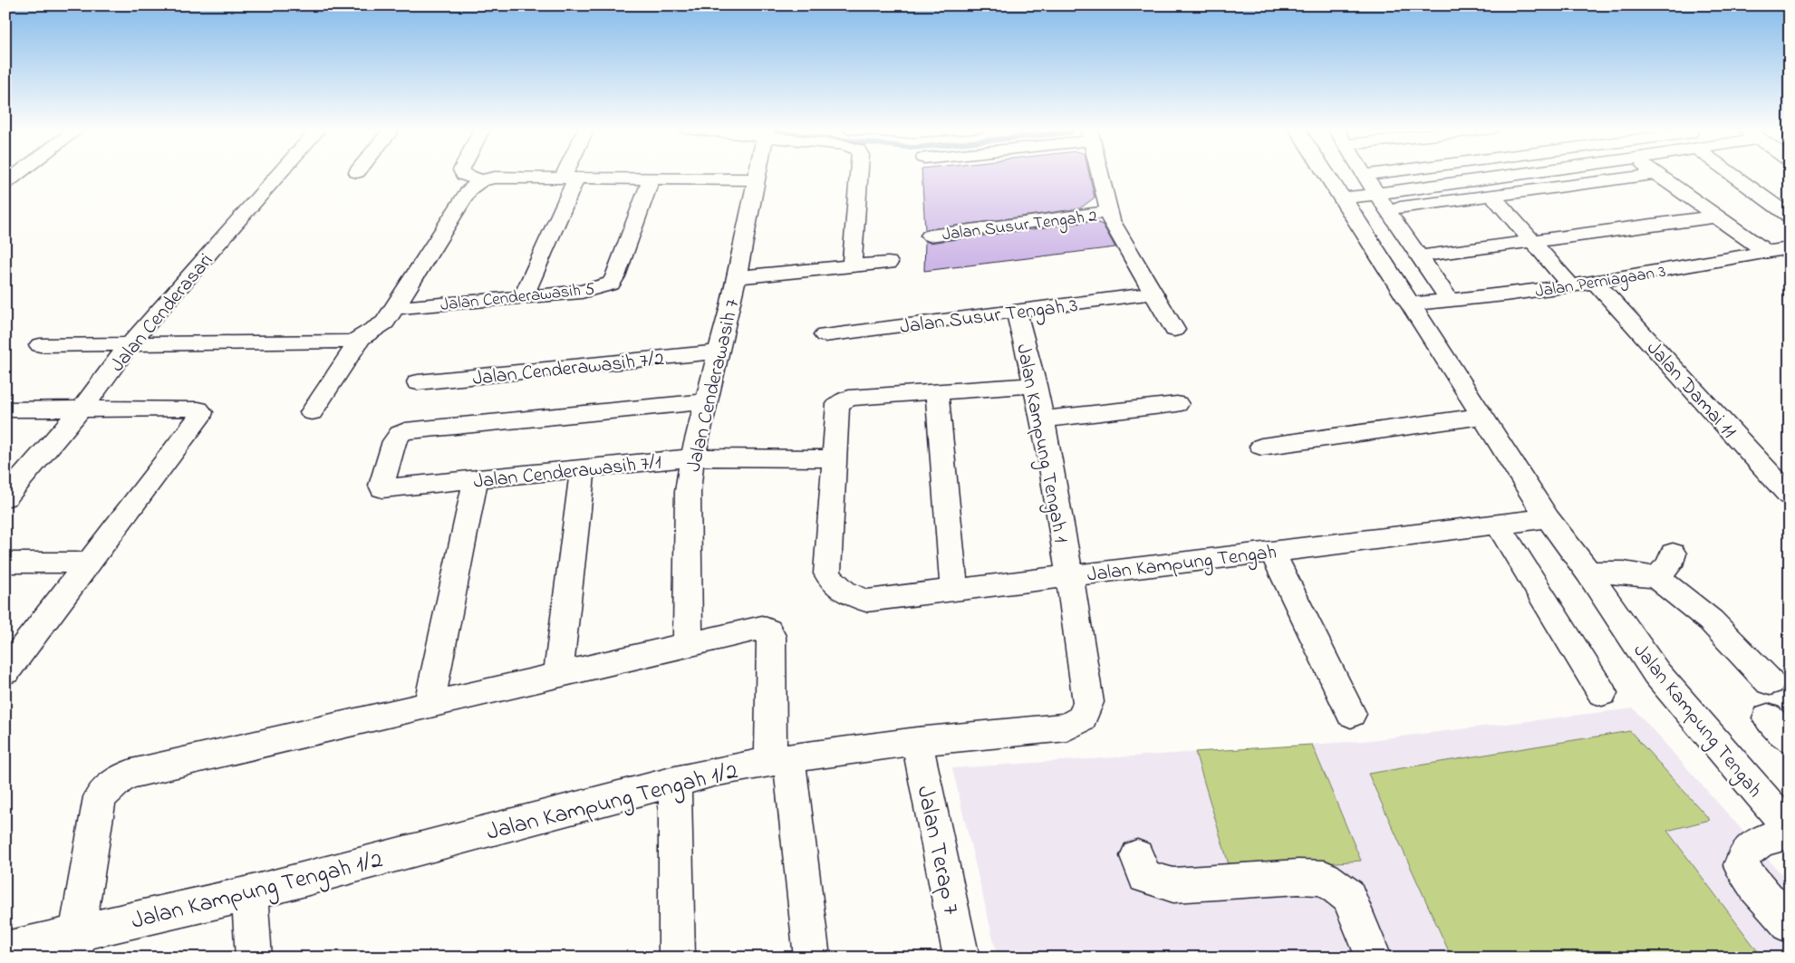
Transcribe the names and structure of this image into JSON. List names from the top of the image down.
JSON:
{
  "streets": {
    "street": [
      "Jalan Susur Tengah 2",
      "Jalan Perniagaan 3",
      "Jalan Cenderawasih 5",
      "Jalan Cenderasari",
      "Jalan Susur Tengah 3",
      "Jalan Cenderawasih 7/2",
      "Jalan Cenderawasih 7",
      "Jalan Damai 11",
      "Jalan Kampung Tengah 1",
      "Jalan Cenderawasih 7/1",
      "Jalan Kampung Tengah",
      "Jalan Kampung Tengah 1/2",
      "Jalan Terap 7"
    ]
  },
  "crossings": [
    ["Jalan Perniagaan 3", "Jalan Damai 11"],
    ["Jalan Perniagaan 3", "Jalan Kampung Tengah"],
    ["Jalan Susur Tengah 3", "Jalan Kampung Tengah 1"],
    ["Jalan Cenderawasih 7/2", "Jalan Cenderawasih 7"],
    ["Jalan Cenderawasih 7", "Jalan Cenderawasih 7/1"],
    ["Jalan Kampung Tengah 1", "Jalan Kampung Tengah"],
    ["Jalan Kampung Tengah 1", "Jalan Kampung Tengah 1/2"],
    ["Jalan Cenderawasih 7/1", "Jalan Kampung Tengah"],
    ["Jalan Kampung Tengah", "Jalan Kampung Tengah 1/2"],
    ["Jalan Kampung Tengah 1/2", "Jalan Terap 7"]
  ]
}
